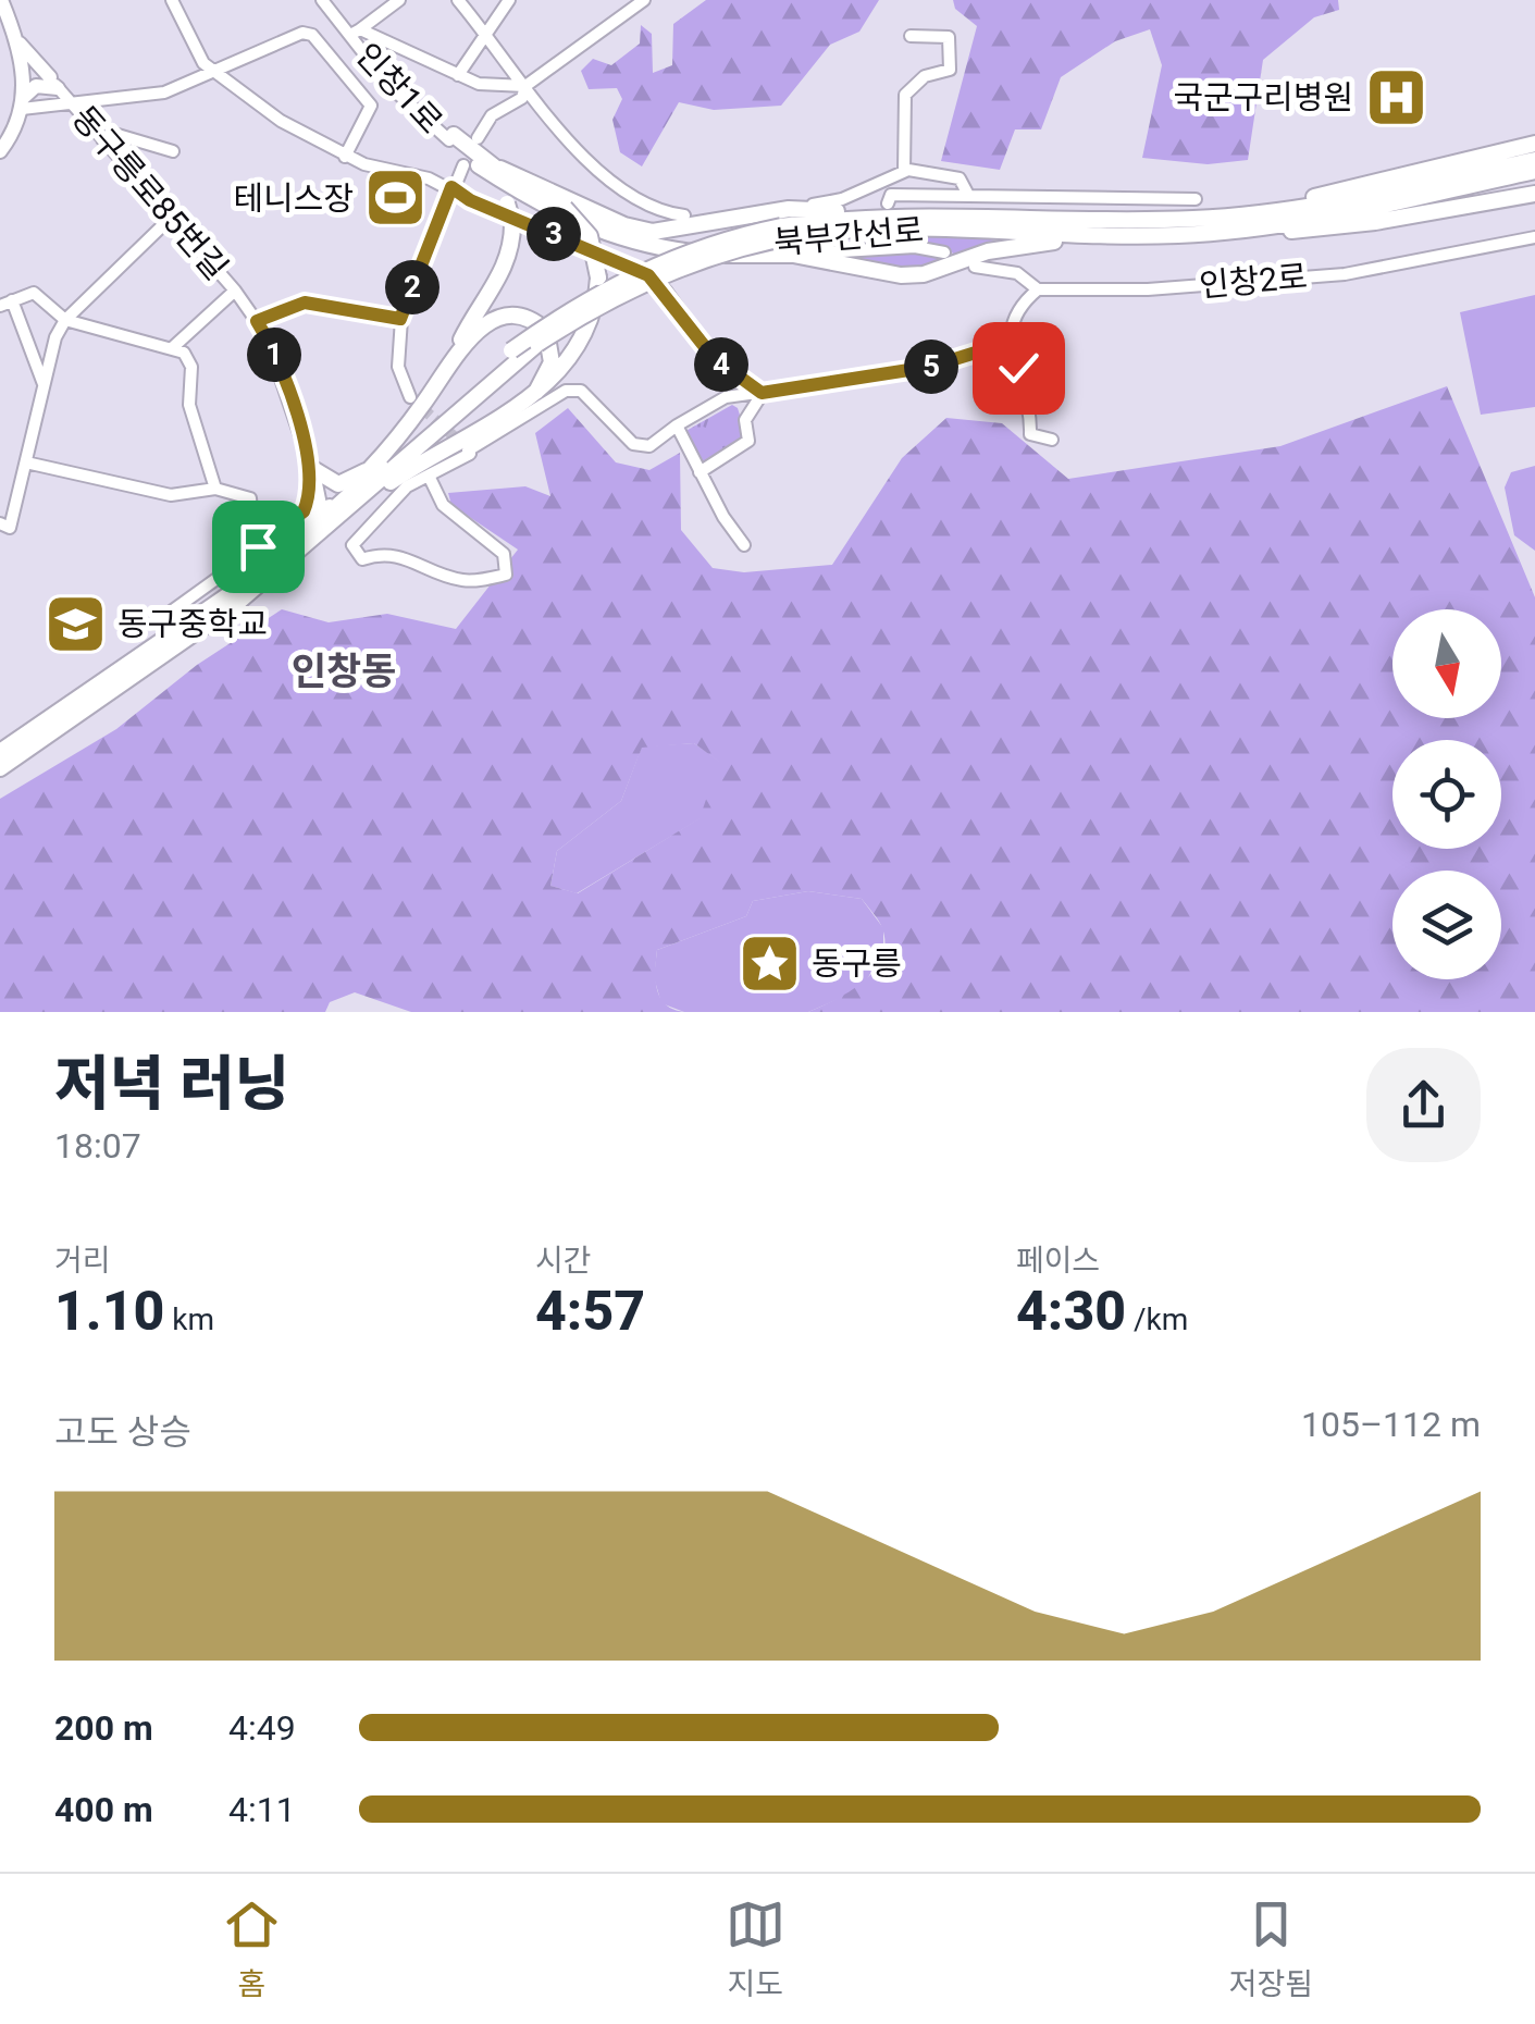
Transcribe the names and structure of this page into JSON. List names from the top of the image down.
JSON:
{
  "streets": {
    "highway": ["북부간선로"],
    "street": ["인창1로", "동구릉로85번길", "인창2로"]
  },
  "districts": ["인창동"],
  "places": {
    "hospital": ["국군구리병원"],
    "sports": ["테니스장"],
    "school or university": ["동구중학교"],
    "place": ["동구릉"]
  },
  "north": "bottom",
  "page": {
    "pins": [
      "3",
      "2",
      "1",
      "4",
      "5"
    ],
    "heading": ["저녁 러닝", "18:07"],
    "stats": [
      ["거리", "1.10 km"],
      ["시간", "4:57"],
      ["페이스", "4:30 /km"]
    ],
    "chart": ["고도 상승", "105–112 m"],
    "list": [
      {
        "name": "200 m",
        "note": "4:49"
      },
      {
        "name": "400 m",
        "note": "4:11"
      }
    ],
    "tabs": ["홈", "지도", "저장됨"]
  }
}
